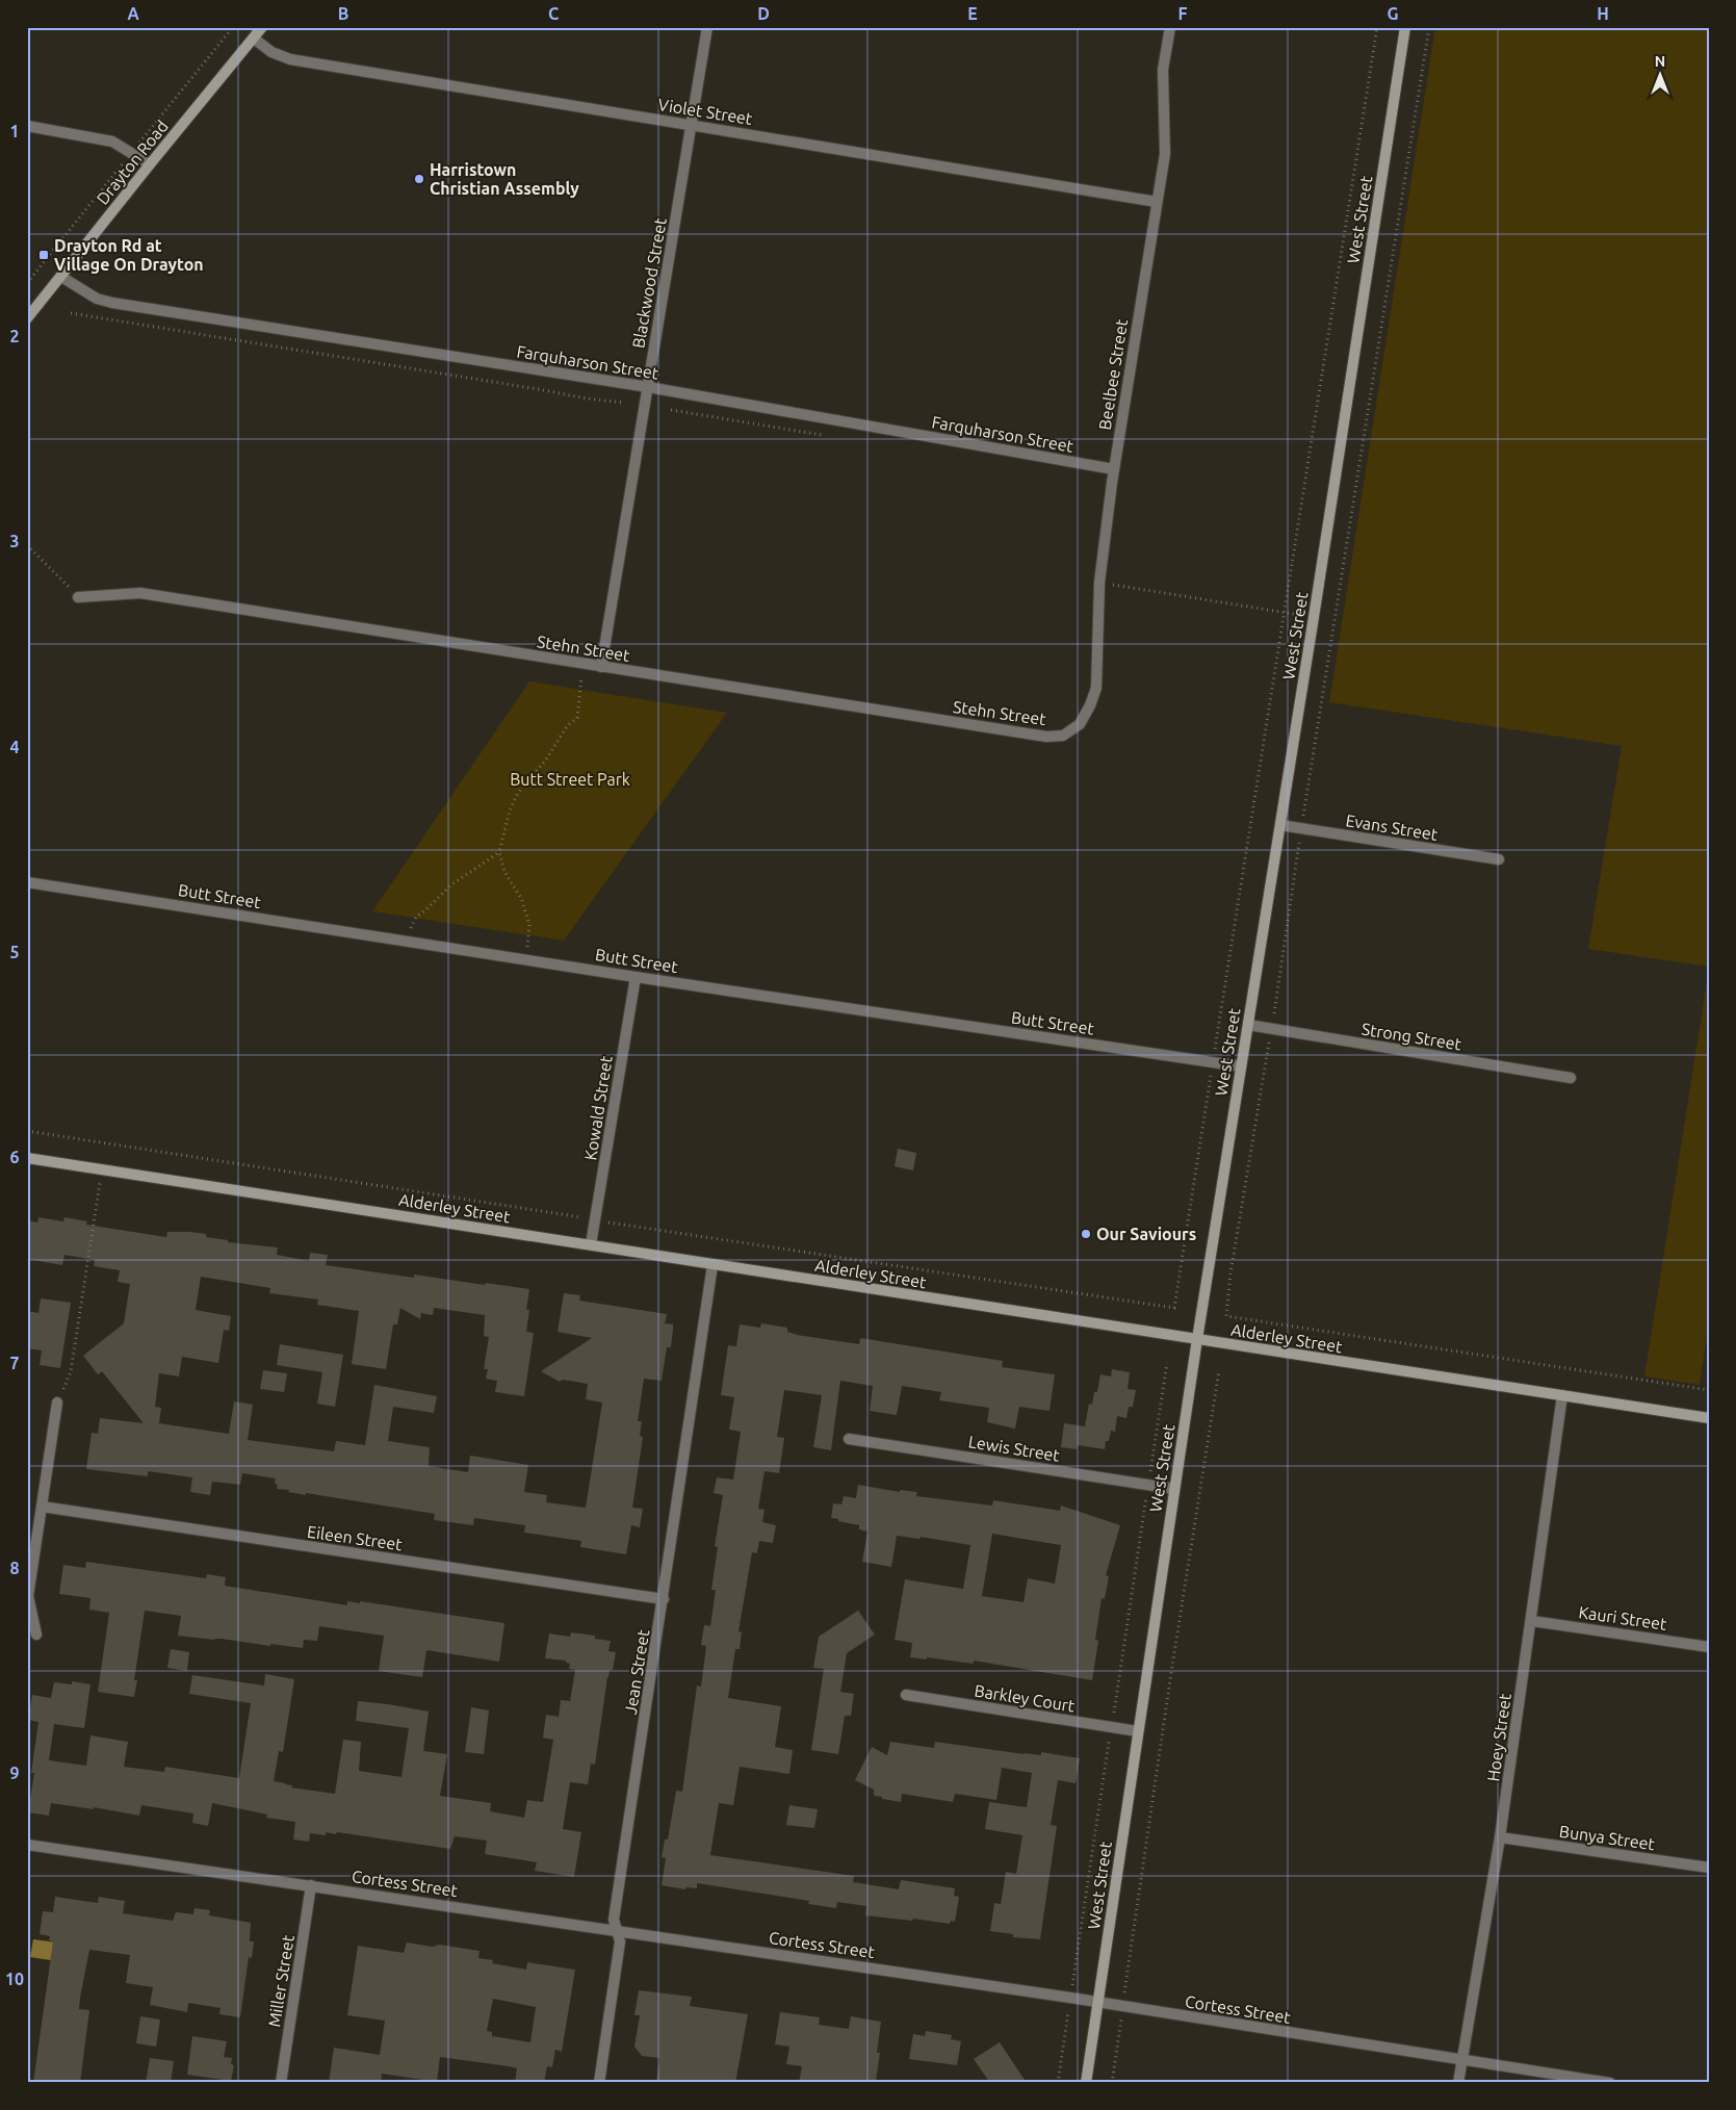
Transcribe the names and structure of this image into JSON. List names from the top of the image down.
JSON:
{
  "streets": {
    "main road": ["Drayton Road", "West Street", "Alderley Street"],
    "street": [
      "Violet Street",
      "Blackwood Street",
      "Farquharson Street",
      "Beelbee Street",
      "Stehn Street",
      "Evans Street",
      "Butt Street",
      "Strong Street",
      "Kowald Street",
      "Lewis Street",
      "Eileen Street",
      "Kauri Street",
      "Jean Street",
      "Barkley Court",
      "Hoey Street",
      "Bunya Street",
      "Cortess Street",
      "Miller Street"
    ]
  },
  "crossings": [
    ["Violet Street", "Drayton Road"],
    ["Violet Street", "Blackwood Street"],
    ["Violet Street", "Beelbee Street"],
    ["Drayton Road", "Farquharson Street"],
    ["West Street", "Evans Street"],
    ["West Street", "Butt Street"],
    ["West Street", "Strong Street"],
    ["West Street", "Alderley Street"],
    ["West Street", "Lewis Street"],
    ["West Street", "Barkley Court"],
    ["West Street", "Cortess Street"],
    ["Blackwood Street", "Farquharson Street"],
    ["Blackwood Street", "Stehn Street"],
    ["Farquharson Street", "Beelbee Street"],
    ["Beelbee Street", "Stehn Street"],
    ["Butt Street", "Kowald Street"],
    ["Kowald Street", "Alderley Street"],
    ["Alderley Street", "Jean Street"],
    ["Alderley Street", "Hoey Street"],
    ["Eileen Street", "Jean Street"],
    ["Kauri Street", "Hoey Street"],
    ["Jean Street", "Cortess Street"],
    ["Hoey Street", "Bunya Street"],
    ["Hoey Street", "Cortess Street"],
    ["Cortess Street", "Miller Street"]
  ],
  "parks": ["Butt Street Park"],
  "places": {
    "other": ["Harristown Christian Assembly", "Our Saviours"],
    "transit": ["Drayton Rd at Village On Drayton"]
  },
  "north": "top",
  "grid": {
    "columns": [
      "A",
      "B",
      "C",
      "D",
      "E",
      "F",
      "G",
      "H"
    ],
    "rows": [
      "1",
      "2",
      "3",
      "4",
      "5",
      "6",
      "7",
      "8",
      "9",
      "10"
    ]
  }
}
